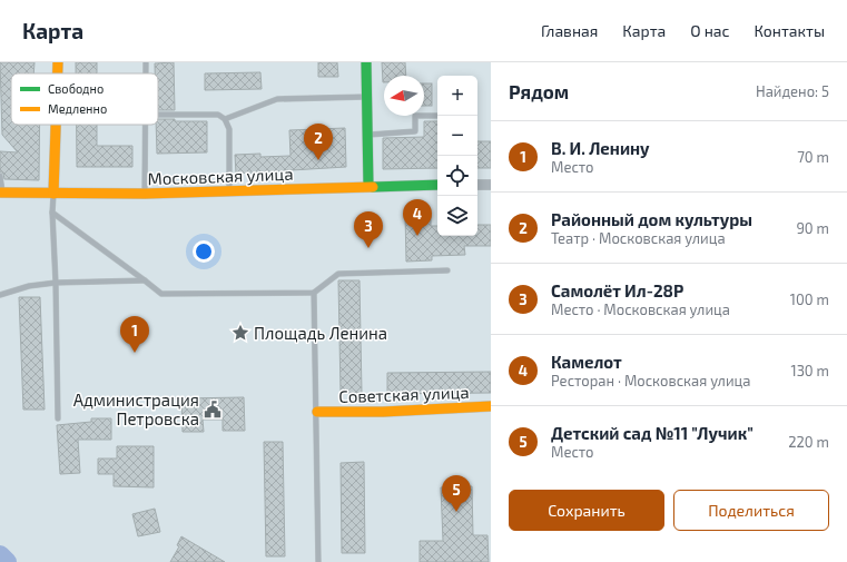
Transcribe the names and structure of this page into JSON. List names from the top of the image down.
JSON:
{
  "streets": {
    "street": ["Московская улица", "Советская улица"]
  },
  "places": {
    "place": ["Площадь Ленина"],
    "public building": ["Администрация Петровска"]
  },
  "legend": ["Свободно", "Медленно"],
  "north": "left",
  "page": {
    "header": "Карта",
    "nav": [
      "Главная",
      "Карта",
      "О нас",
      "Контакты"
    ],
    "heading": ["Рядом", "Найдено: 5"],
    "map_buttons": ["+", "−"],
    "list": [
      {
        "mark": "1",
        "name": "В. И. Ленину",
        "note": "Место",
        "value": "70 m"
      },
      {
        "mark": "2",
        "name": "Районный дом культуры",
        "note": "Театр · Московская улица",
        "value": "90 m"
      },
      {
        "mark": "3",
        "name": "Самолёт Ил-28Р",
        "note": "Место · Московская улица",
        "value": "100 m"
      },
      {
        "mark": "4",
        "name": "Камелот",
        "note": "Ресторан · Московская улица",
        "value": "130 m"
      },
      {
        "mark": "5",
        "name": "Детский сад №11 \"Лучик\"",
        "note": "Место",
        "value": "220 m"
      }
    ],
    "pins": [
      "2",
      "4",
      "3",
      "1",
      "5"
    ],
    "buttons": ["Сохранить", "Поделиться"]
  }
}
